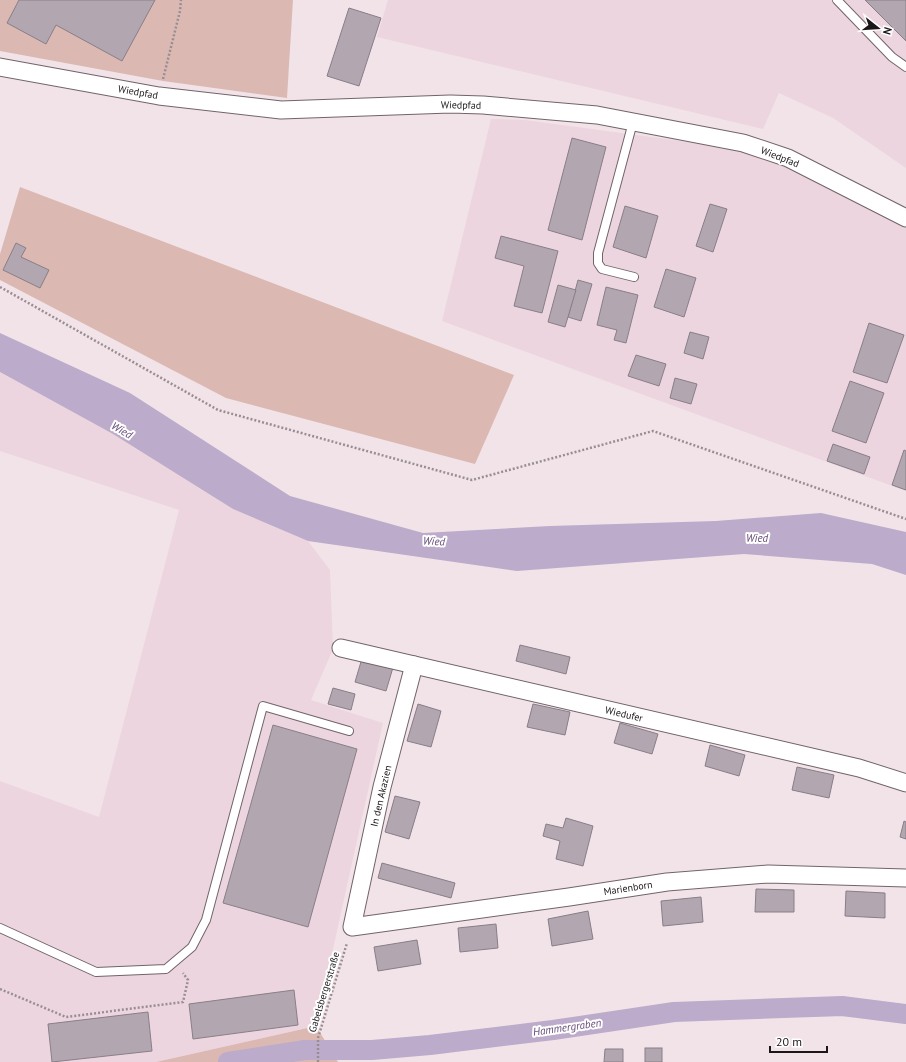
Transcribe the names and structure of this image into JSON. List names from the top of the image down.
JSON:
{
  "streets": {
    "street": [
      "Wiedpfad",
      "Wiedufer",
      "In den Akazien",
      "Marienborn"
    ],
    "path": ["Gabelsbergerstraße"]
  },
  "crossings": [
    ["Wiedufer", "In den Akazien"],
    ["In den Akazien", "Marienborn"],
    ["In den Akazien", "Gabelsbergerstraße"],
    ["Marienborn", "Gabelsbergerstraße"]
  ],
  "water": ["Wied", "Hammergraben"],
  "scale_bar": "20 m",
  "north": "right"
}
